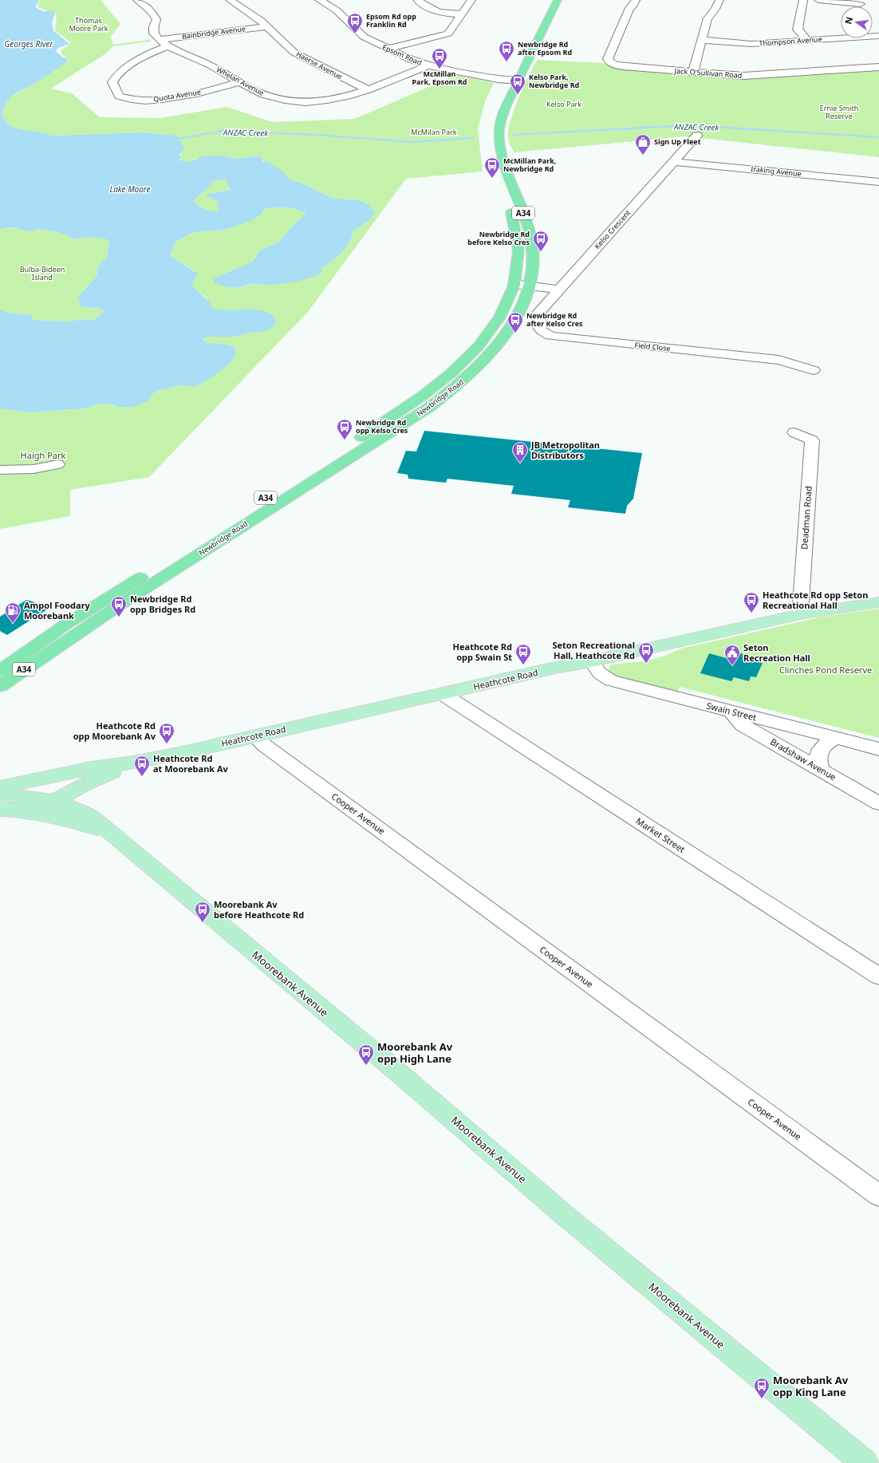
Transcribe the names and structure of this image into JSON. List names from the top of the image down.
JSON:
{
  "streets": {
    "highway": ["A34", "Newbridge Road"],
    "main road": ["Heathcote Road", "Moorebank Avenue"],
    "street": [
      "Bainbridge Avenue",
      "Thompson Avenue",
      "Epsom Road",
      "Haerse Avenue",
      "Jack O'Sullivan Road",
      "Whelan Avenue",
      "Quota Avenue",
      "Iraking Avenue",
      "Kelso Crescent",
      "Field Close",
      "Deadman Road",
      "Swain Street",
      "Bradshaw Avenue",
      "Cooper Avenue",
      "Market Street"
    ]
  },
  "crossings": [
    ["Bainbridge Avenue", "Haerse Avenue"],
    ["Bainbridge Avenue", "Whelan Avenue"],
    ["Epsom Road", "Whelan Avenue"],
    ["Epsom Road", "Newbridge Road"],
    ["Haerse Avenue", "Whelan Avenue"],
    ["Whelan Avenue", "Quota Avenue"],
    ["Iraking Avenue", "Kelso Crescent"],
    ["Kelso Crescent", "Field Close"],
    ["Deadman Road", "Heathcote Road"],
    ["Heathcote Road", "Swain Street"],
    ["Heathcote Road", "Cooper Avenue"],
    ["Heathcote Road", "Market Street"],
    ["Heathcote Road", "Moorebank Avenue"],
    ["Swain Street", "Bradshaw Avenue"]
  ],
  "water": ["Georges River", "ANZAC Creek", "Lake Moore"],
  "parks": [
    "Thomas Moore Park",
    "Kelso Park",
    "Ernie Smith Reserve",
    "McMilan Park",
    "Bulba-Bideen Island",
    "Haigh Park",
    "Clinches Pond Reserve"
  ],
  "places": {
    "bus stop": [
      "Epsom Rd opp Franklin Rd",
      "Newbridge Rd after Epsom Rd",
      "McMillan Park, Epsom Rd",
      "Kelso Park, Newbridge Rd",
      "McMillan Park, Newbridge Rd",
      "Newbridge Rd before Kelso Cres",
      "Newbridge Rd after Kelso Cres",
      "Newbridge Rd opp Kelso Cres",
      "Heathcote Rd opp Seton Recreational Hall",
      "Newbridge Rd opp Bridges Rd",
      "Seton Recreational Hall, Heathcote Rd",
      "Heathcote Rd opp Swain St",
      "Heathcote Rd opp Moorebank Av",
      "Heathcote Rd at Moorebank Av",
      "Moorebank Av before Heathcote Rd",
      "Moorebank Av opp High Lane",
      "Moorebank Av opp King Lane"
    ],
    "shop": ["Sign Up Fleet"],
    "building": ["JB Metropolitan Distributors"],
    "fuel station": ["Ampol Foodary Moorebank"],
    "public building": ["Seton Recreation Hall"]
  },
  "north": "left"
}
